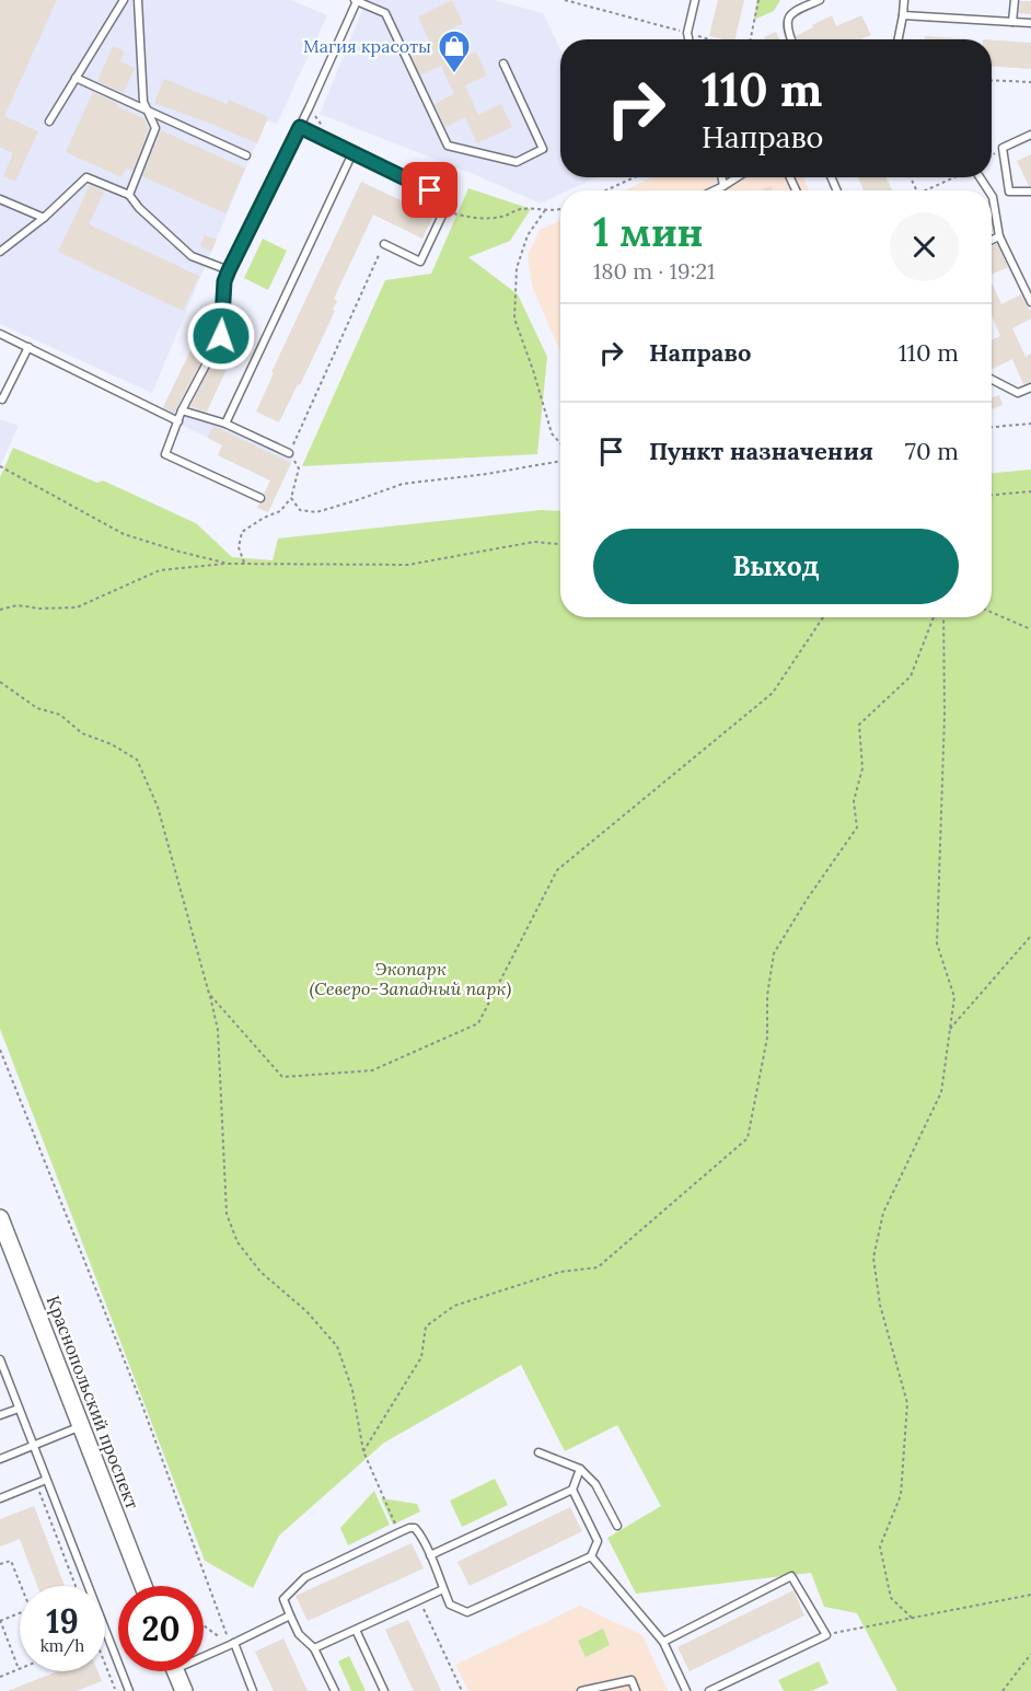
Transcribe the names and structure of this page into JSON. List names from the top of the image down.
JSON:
{
  "streets": {
    "street": ["Краснопольский проспект"]
  },
  "parks": ["Экопарк (Северо-Западный парк)"],
  "places": {
    "shop": ["Магия красоты"]
  },
  "page": {
    "turn": ["110 m", "Направо"],
    "heading": ["1 мин", "180 m · 19:21"],
    "list": [
      {
        "name": "Направо",
        "value": "110 m"
      },
      {
        "name": "Пункт назначения",
        "value": "70 m"
      }
    ],
    "buttons": "Выход",
    "speed": "19 km/h",
    "limit": "20"
  }
}
